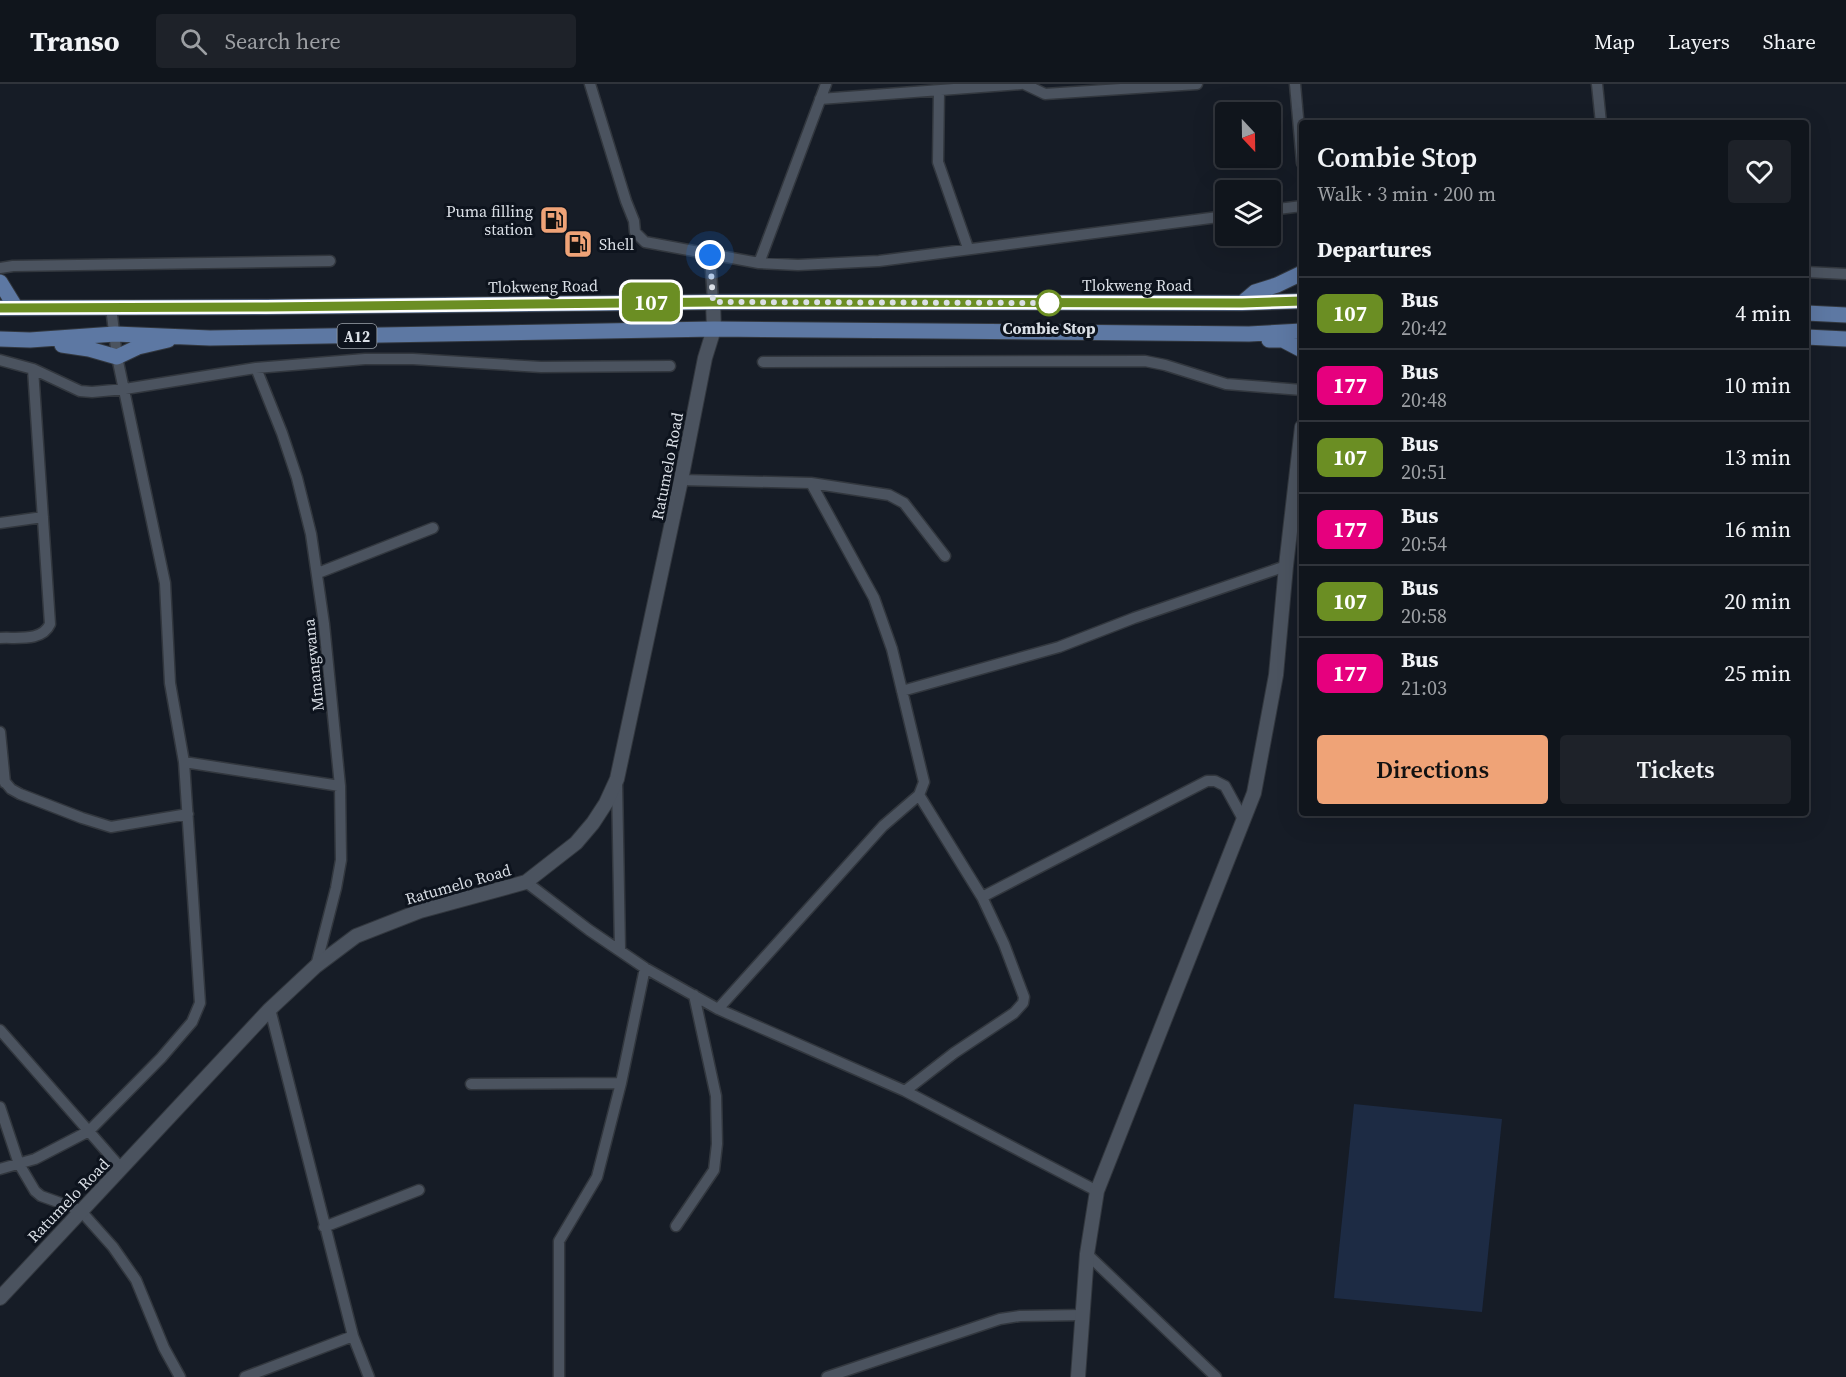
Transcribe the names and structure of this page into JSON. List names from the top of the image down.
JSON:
{
  "streets": {
    "main road": ["Tlokweng Road", "A12"],
    "street": ["Ratumelo Road", "Mmangwana"]
  },
  "crossings": [
    ["Tlokweng Road", "Ratumelo Road"],
    ["A12", "Ratumelo Road"],
    ["Ratumelo Road", "Mmangwana"]
  ],
  "places": {
    "fuel station": ["Puma filling station", "Shell"],
    "other": ["Combie Stop"]
  },
  "lines": ["bus line 107"],
  "north": "bottom",
  "page": {
    "header": "Transo",
    "search": "Search here",
    "nav": ["Map", "Layers", "Share"],
    "on_map": "107",
    "heading": [
      ["Combie Stop", "Walk · 3 min · 200 m"],
      "Departures"
    ],
    "list": [
      {
        "mark": "107",
        "name": "Bus",
        "note": "20:42",
        "value": "4 min"
      },
      {
        "mark": "177",
        "name": "Bus",
        "note": "20:48",
        "value": "10 min"
      },
      {
        "mark": "107",
        "name": "Bus",
        "note": "20:51",
        "value": "13 min"
      },
      {
        "mark": "177",
        "name": "Bus",
        "note": "20:54",
        "value": "16 min"
      },
      {
        "mark": "107",
        "name": "Bus",
        "note": "20:58",
        "value": "20 min"
      },
      {
        "mark": "177",
        "name": "Bus",
        "note": "21:03",
        "value": "25 min"
      }
    ],
    "buttons": ["Directions", "Tickets"]
  }
}
